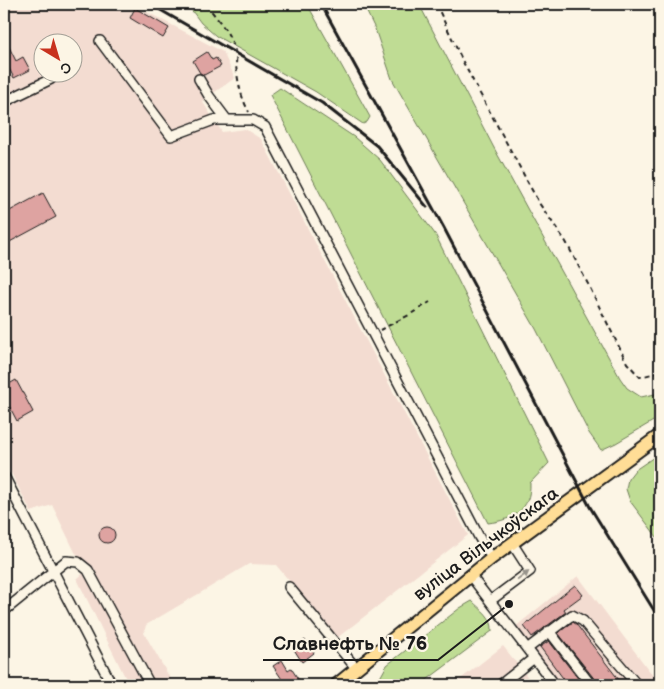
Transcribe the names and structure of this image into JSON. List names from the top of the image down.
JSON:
{
  "streets": {
    "main road": ["вуліца Вільчкоўскага"]
  },
  "places": ["Славнефть № 76"],
  "north": "bottom right"
}
